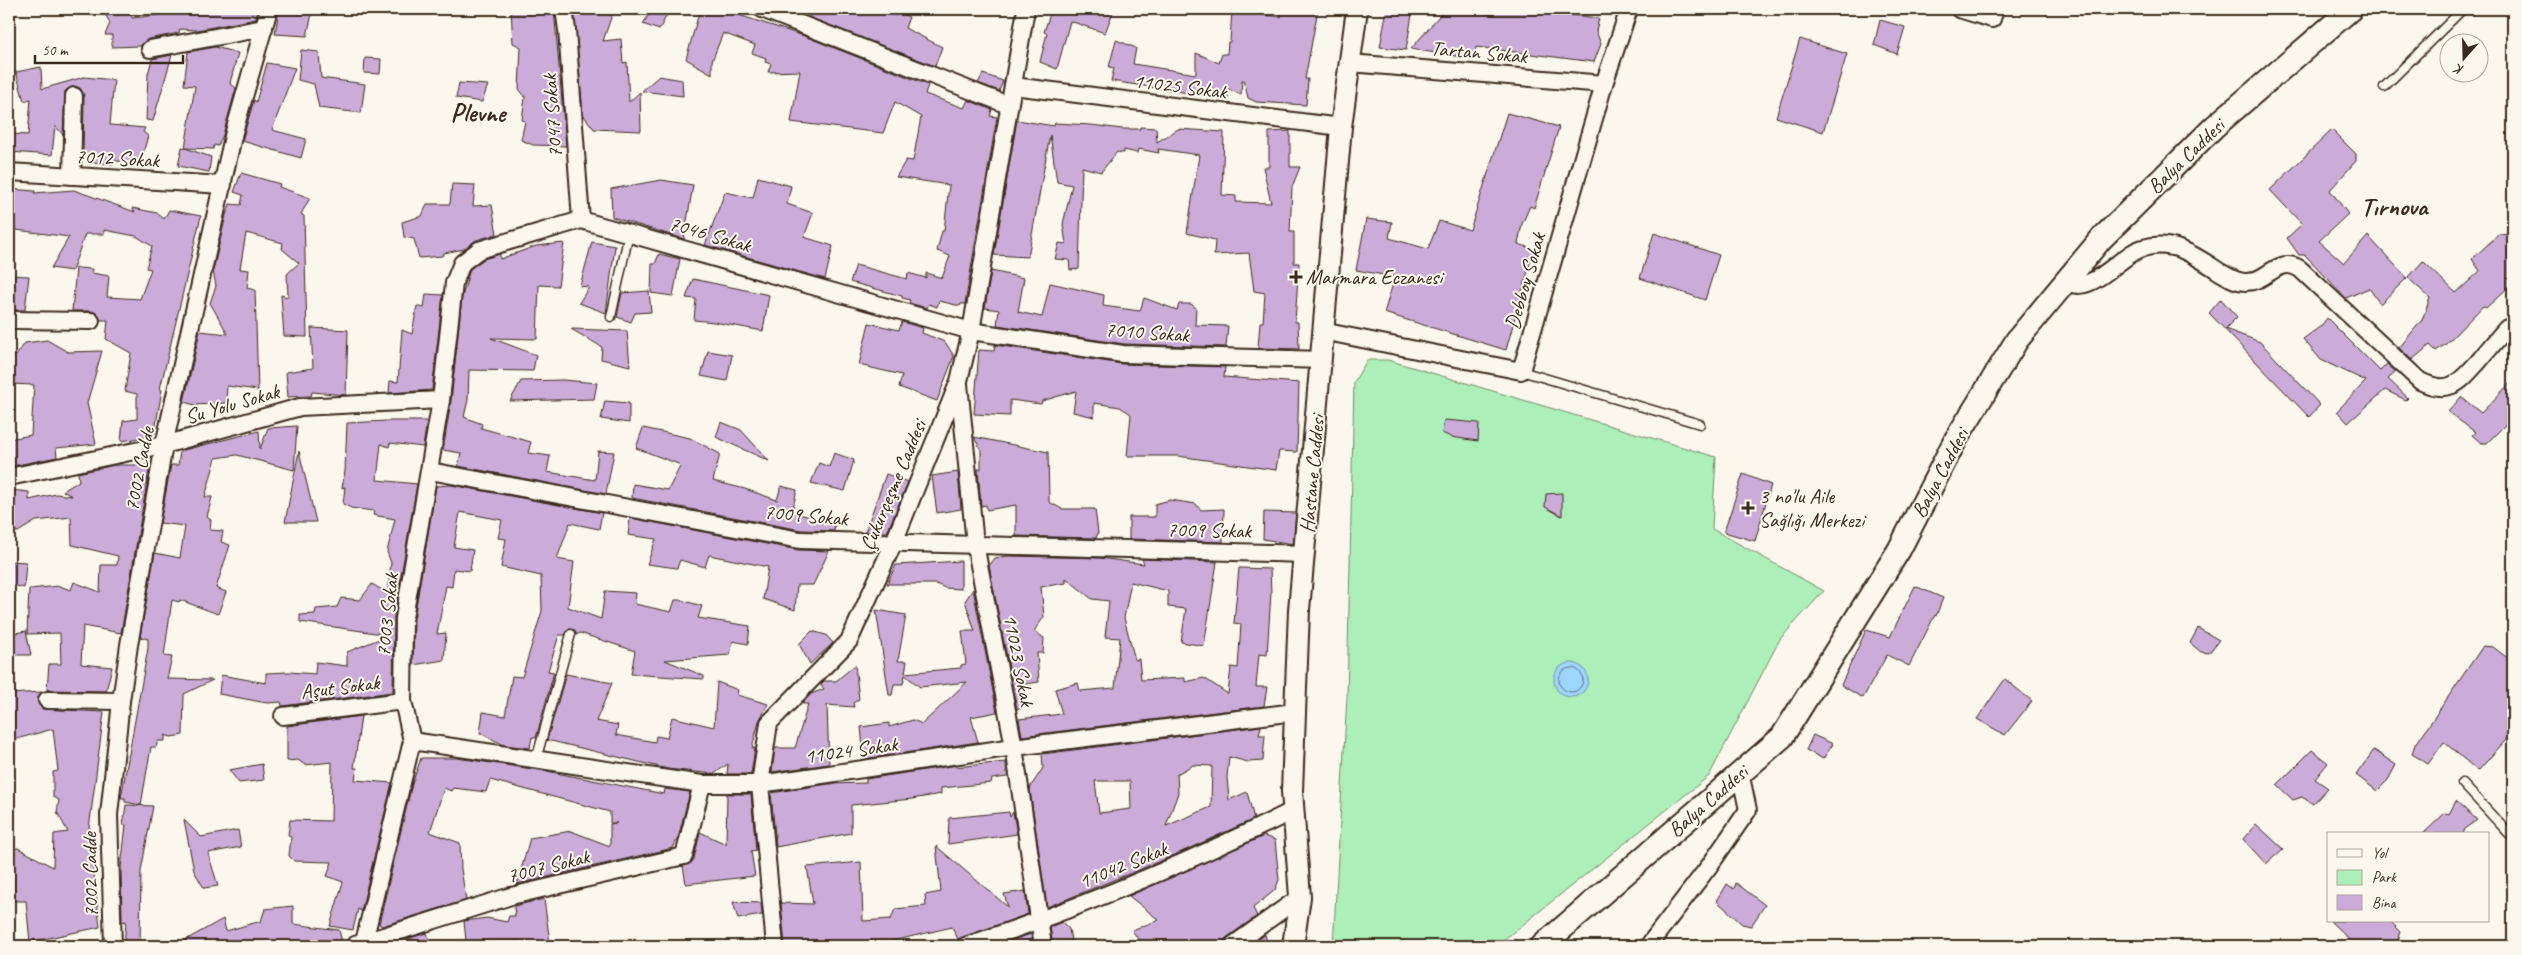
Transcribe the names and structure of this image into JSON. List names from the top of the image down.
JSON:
{
  "streets": {
    "main road": ["Balya Caddesi"],
    "street": [
      "Tartan Sokak",
      "11025 Sokak",
      "7047 Sokak",
      "7012 Sokak",
      "7046 Sokak",
      "Debboy Sokak",
      "7010 Sokak",
      "Su Yolu Sokak",
      "7002 Cadde",
      "Hastane Caddesi",
      "Çukurçeşme Caddesi",
      "7009 Sokak",
      "7003 Sokak",
      "11023 Sokak",
      "Aşut Sokak",
      "11024 Sokak",
      "11042 Sokak",
      "7007 Sokak"
    ]
  },
  "crossings": [
    ["Tartan Sokak", "Debboy Sokak"],
    ["Tartan Sokak", "Hastane Caddesi"],
    ["11025 Sokak", "Hastane Caddesi"],
    ["11025 Sokak", "Çukurçeşme Caddesi"],
    ["7047 Sokak", "7046 Sokak"],
    ["7047 Sokak", "7003 Sokak"],
    ["7012 Sokak", "7002 Cadde"],
    ["7046 Sokak", "7010 Sokak"],
    ["7046 Sokak", "Çukurçeşme Caddesi"],
    ["7046 Sokak", "7003 Sokak"],
    ["7010 Sokak", "Hastane Caddesi"],
    ["7010 Sokak", "Çukurçeşme Caddesi"],
    ["Su Yolu Sokak", "7002 Cadde"],
    ["Su Yolu Sokak", "7003 Sokak"],
    ["Hastane Caddesi", "7009 Sokak"],
    ["Hastane Caddesi", "11024 Sokak"],
    ["Hastane Caddesi", "11042 Sokak"],
    ["Çukurçeşme Caddesi", "7009 Sokak"],
    ["Çukurçeşme Caddesi", "11023 Sokak"],
    ["Çukurçeşme Caddesi", "11024 Sokak"],
    ["7009 Sokak", "7003 Sokak"],
    ["7009 Sokak", "11023 Sokak"],
    ["7003 Sokak", "Aşut Sokak"],
    ["7003 Sokak", "11024 Sokak"],
    ["7003 Sokak", "7007 Sokak"],
    ["11023 Sokak", "11024 Sokak"],
    ["11023 Sokak", "11042 Sokak"],
    ["11024 Sokak", "7007 Sokak"]
  ],
  "districts": ["Plevne", "Tırnova"],
  "places": {
    "health": ["Marmara Eczanesi", "3 no'lu Aile Sağlığı Merkezi"]
  },
  "legend": ["Yol", "Park", "Bina"],
  "scale_bar": "50 m",
  "north": "bottom"
}
